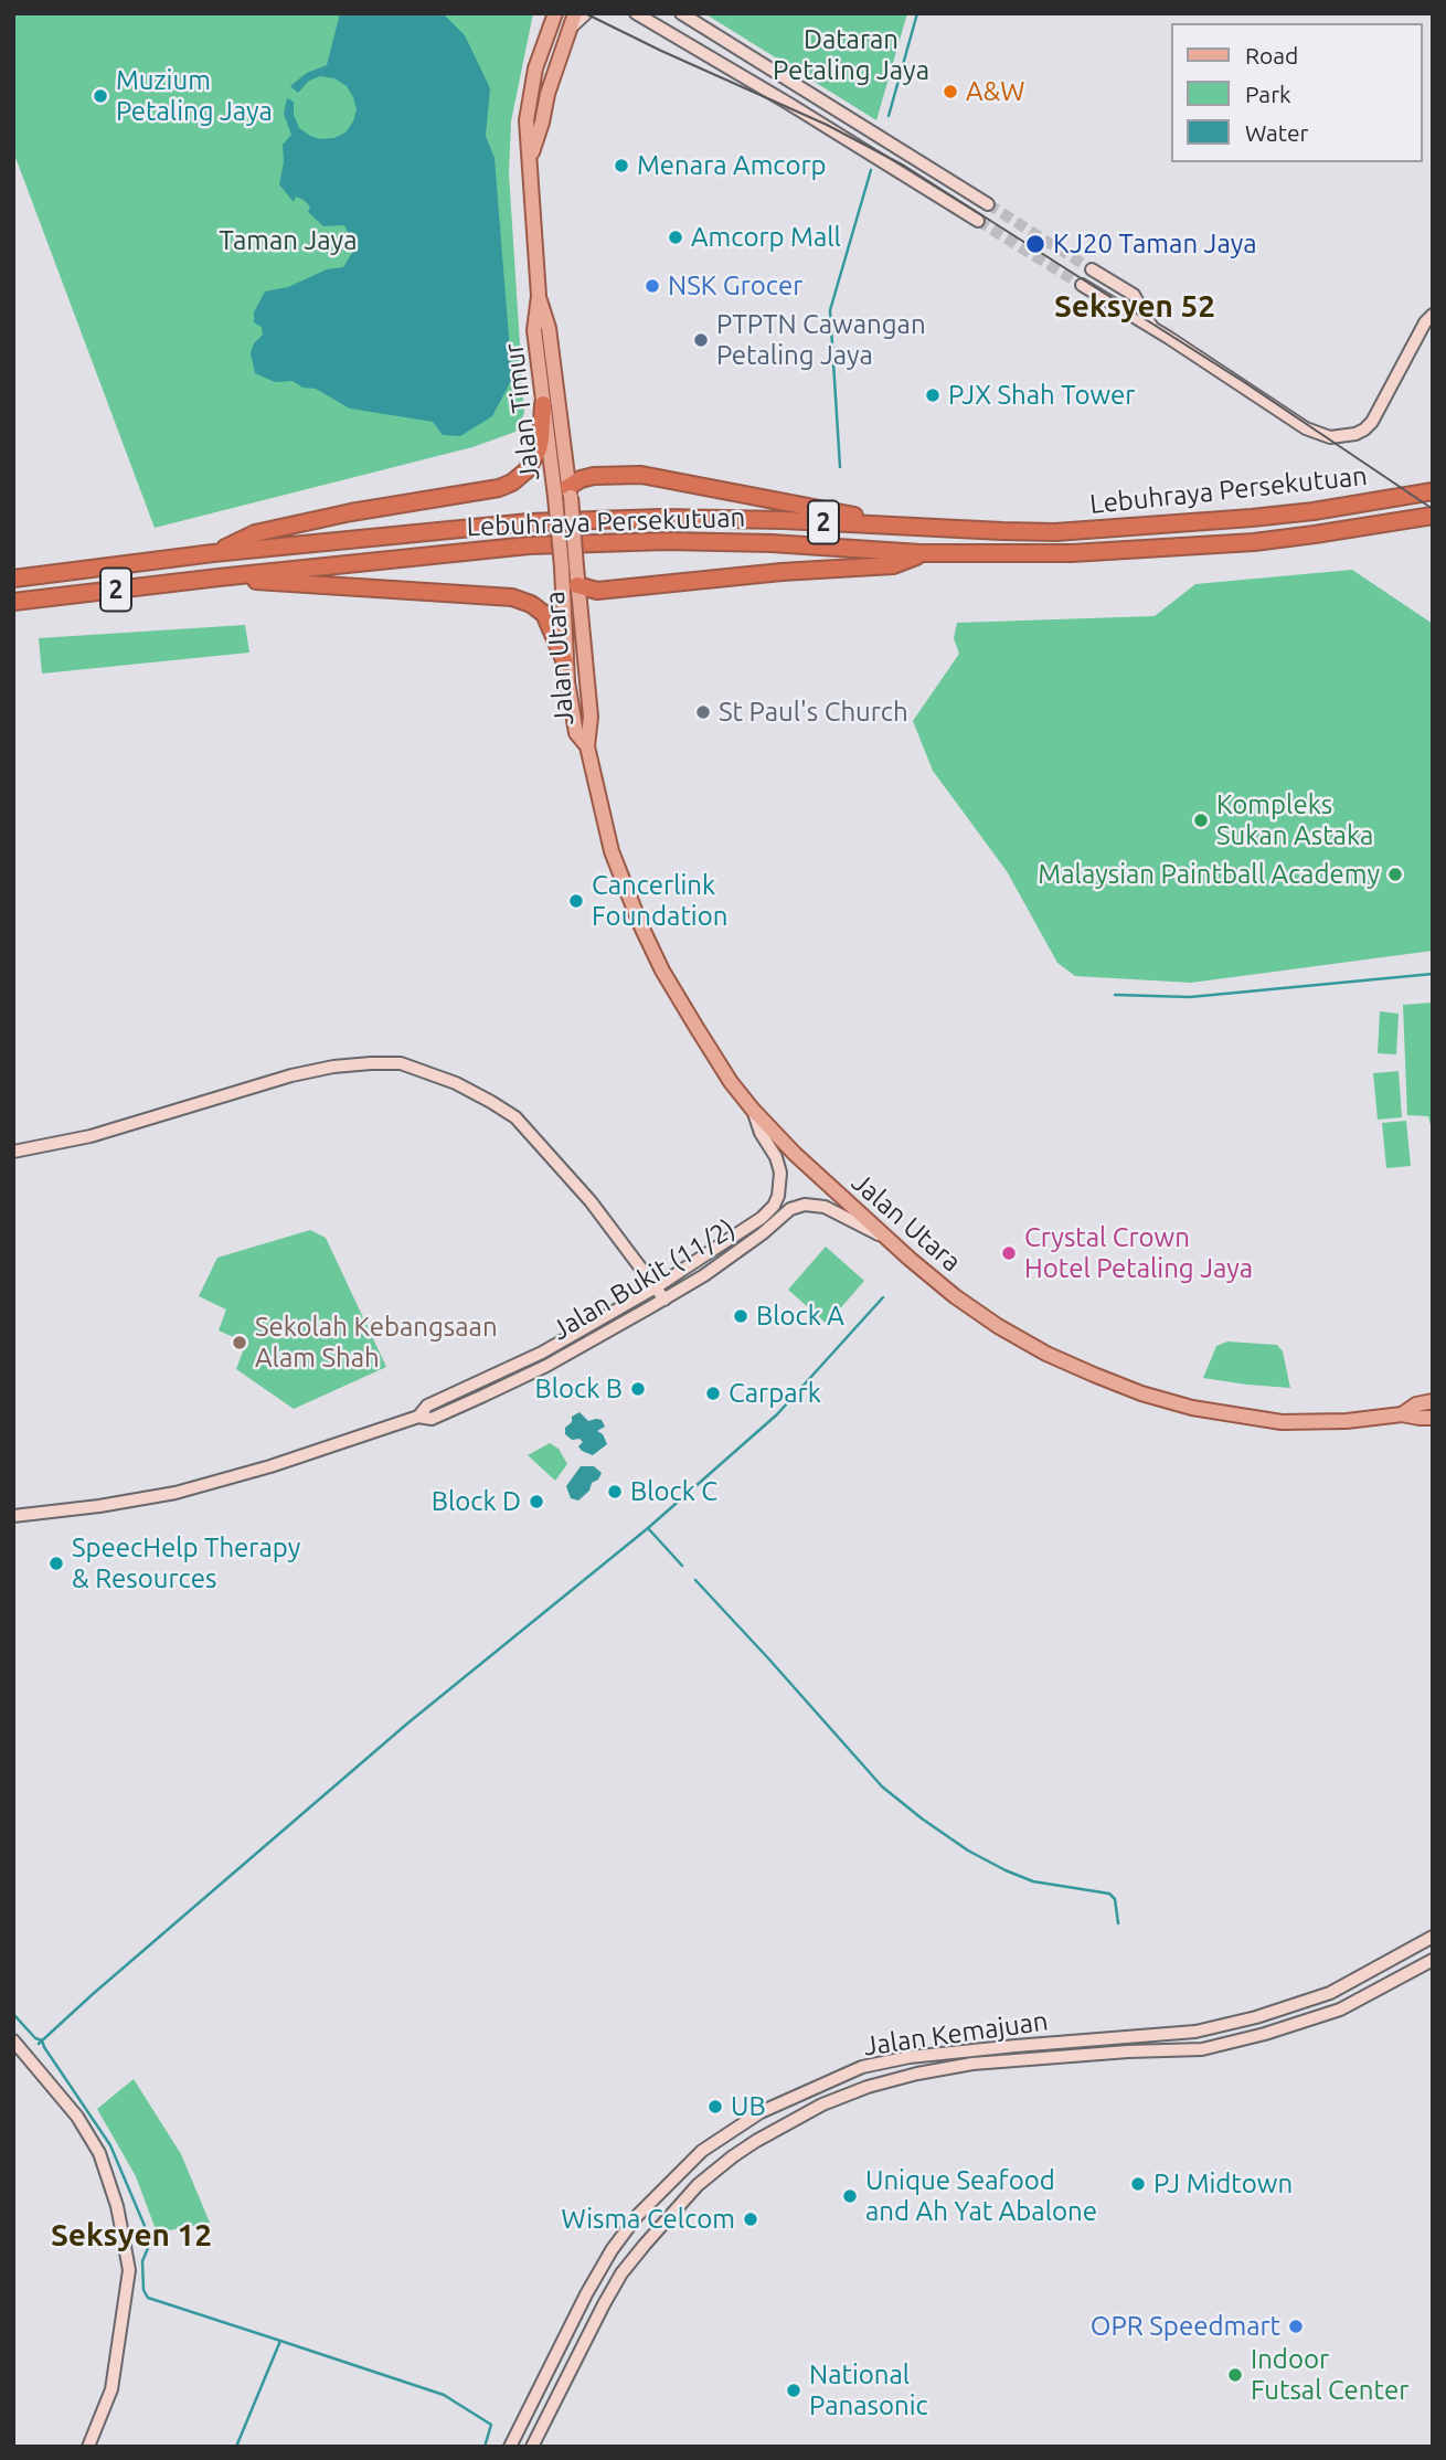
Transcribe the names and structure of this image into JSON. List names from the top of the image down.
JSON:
{
  "streets": {
    "highway": ["Lebuhraya Persekutuan", "2"],
    "main road": ["Jalan Timur", "Jalan Utara"],
    "street": ["Jalan Bukit (11/2)", "Jalan Kemajuan"]
  },
  "crossings": [
    ["Jalan Timur", "Jalan Utara"],
    ["Jalan Utara", "Jalan Bukit (11/2)"]
  ],
  "districts": ["Seksyen 52", "Seksyen 12"],
  "parks": ["Dataran Petaling Jaya", "Taman Jaya"],
  "places": [
    "A&W",
    "Muzium Petaling Jaya",
    "Menara Amcorp",
    "Amcorp Mall",
    "KJ20 Taman Jaya",
    "NSK Grocer",
    "PTPTN Cawangan Petaling Jaya",
    "PJX Shah Tower",
    "St Paul's Church",
    "Kompleks Sukan Astaka",
    "Malaysian Paintball Academy",
    "Cancerlink Foundation",
    "Crystal Crown Hotel Petaling Jaya",
    "Block A",
    "Sekolah Kebangsaan Alam Shah",
    "Block B",
    "Carpark",
    "Block C",
    "Block D",
    "SpeecHelp Therapy & Resources",
    "UB",
    "PJ Midtown",
    "Unique Seafood and Ah Yat Abalone",
    "Wisma Celcom",
    "OPR Speedmart",
    "Indoor Futsal Center",
    "National Panasonic"
  ],
  "legend": ["Road", "Park", "Water"]
}
